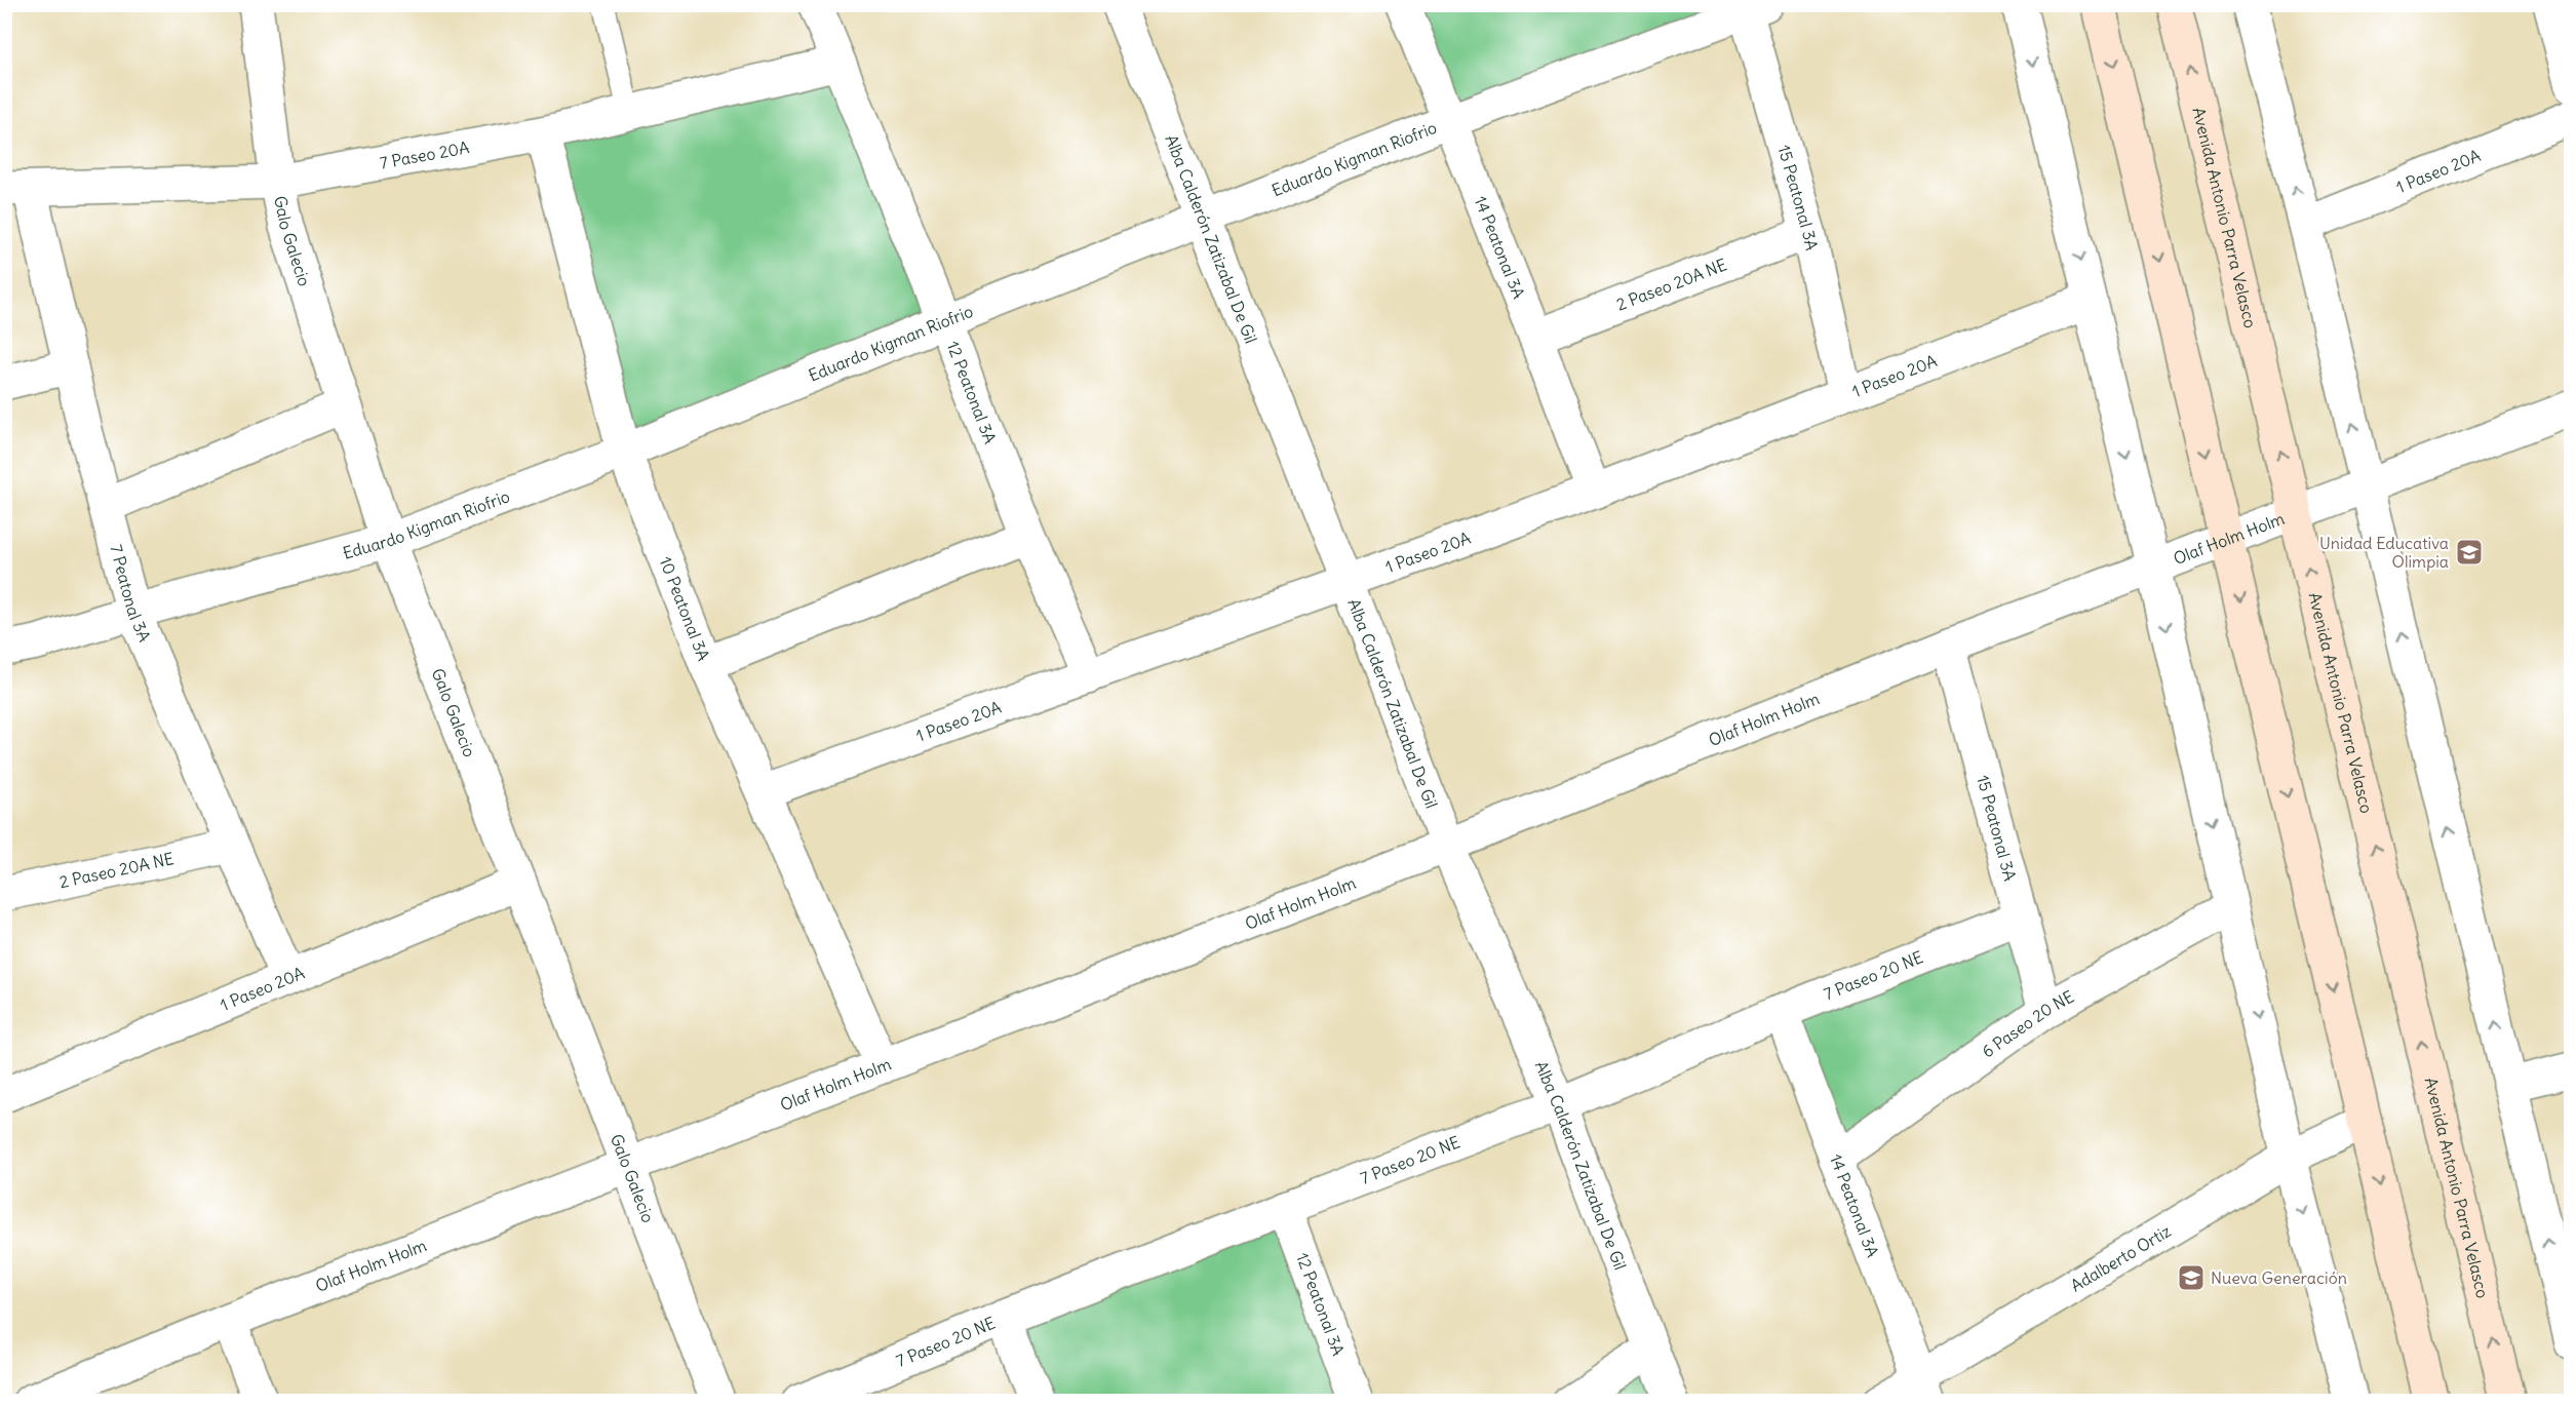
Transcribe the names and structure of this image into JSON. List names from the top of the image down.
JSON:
{
  "streets": {
    "street": [
      "7 Paseo 20A",
      "Eduardo Kigman Riofrio",
      "1 Paseo 20A",
      "15 Peatonal 3A",
      "Avenida Antonio Parra Velasco",
      "Galo Galecio",
      "Alba Calderón Zatizabal De Gil",
      "14 Peatonal 3A",
      "2 Paseo 20A NE",
      "12 Peatonal 3A",
      "Olaf Holm Holm",
      "7 Peatonal 3A",
      "10 Peatonal 3A",
      "7 Paseo 20 NE",
      "6 Paseo 20 NE",
      "Adalberto Ortiz"
    ]
  },
  "crossings": [
    ["7 Paseo 20A", "Galo Galecio"],
    ["7 Paseo 20A", "12 Peatonal 3A"],
    ["7 Paseo 20A", "7 Peatonal 3A"],
    ["7 Paseo 20A", "10 Peatonal 3A"],
    ["Eduardo Kigman Riofrio", "15 Peatonal 3A"],
    ["Eduardo Kigman Riofrio", "Galo Galecio"],
    ["Eduardo Kigman Riofrio", "Alba Calderón Zatizabal De Gil"],
    ["Eduardo Kigman Riofrio", "14 Peatonal 3A"],
    ["Eduardo Kigman Riofrio", "12 Peatonal 3A"],
    ["Eduardo Kigman Riofrio", "7 Peatonal 3A"],
    ["Eduardo Kigman Riofrio", "10 Peatonal 3A"],
    ["1 Paseo 20A", "15 Peatonal 3A"],
    ["1 Paseo 20A", "Galo Galecio"],
    ["1 Paseo 20A", "Alba Calderón Zatizabal De Gil"],
    ["1 Paseo 20A", "14 Peatonal 3A"],
    ["1 Paseo 20A", "12 Peatonal 3A"],
    ["1 Paseo 20A", "7 Peatonal 3A"],
    ["1 Paseo 20A", "10 Peatonal 3A"],
    ["15 Peatonal 3A", "2 Paseo 20A NE"],
    ["15 Peatonal 3A", "Olaf Holm Holm"],
    ["15 Peatonal 3A", "7 Paseo 20 NE"],
    ["15 Peatonal 3A", "6 Paseo 20 NE"],
    ["Avenida Antonio Parra Velasco", "Olaf Holm Holm"],
    ["Galo Galecio", "Olaf Holm Holm"],
    ["Alba Calderón Zatizabal De Gil", "Olaf Holm Holm"],
    ["Alba Calderón Zatizabal De Gil", "7 Paseo 20 NE"],
    ["14 Peatonal 3A", "2 Paseo 20A NE"],
    ["14 Peatonal 3A", "7 Paseo 20 NE"],
    ["14 Peatonal 3A", "6 Paseo 20 NE"],
    ["14 Peatonal 3A", "Adalberto Ortiz"],
    ["2 Paseo 20A NE", "7 Peatonal 3A"],
    ["12 Peatonal 3A", "7 Paseo 20 NE"],
    ["Olaf Holm Holm", "10 Peatonal 3A"]
  ],
  "places": {
    "school or university": ["Unidad Educativa Olimpia", "Nueva Generación"]
  }
}
